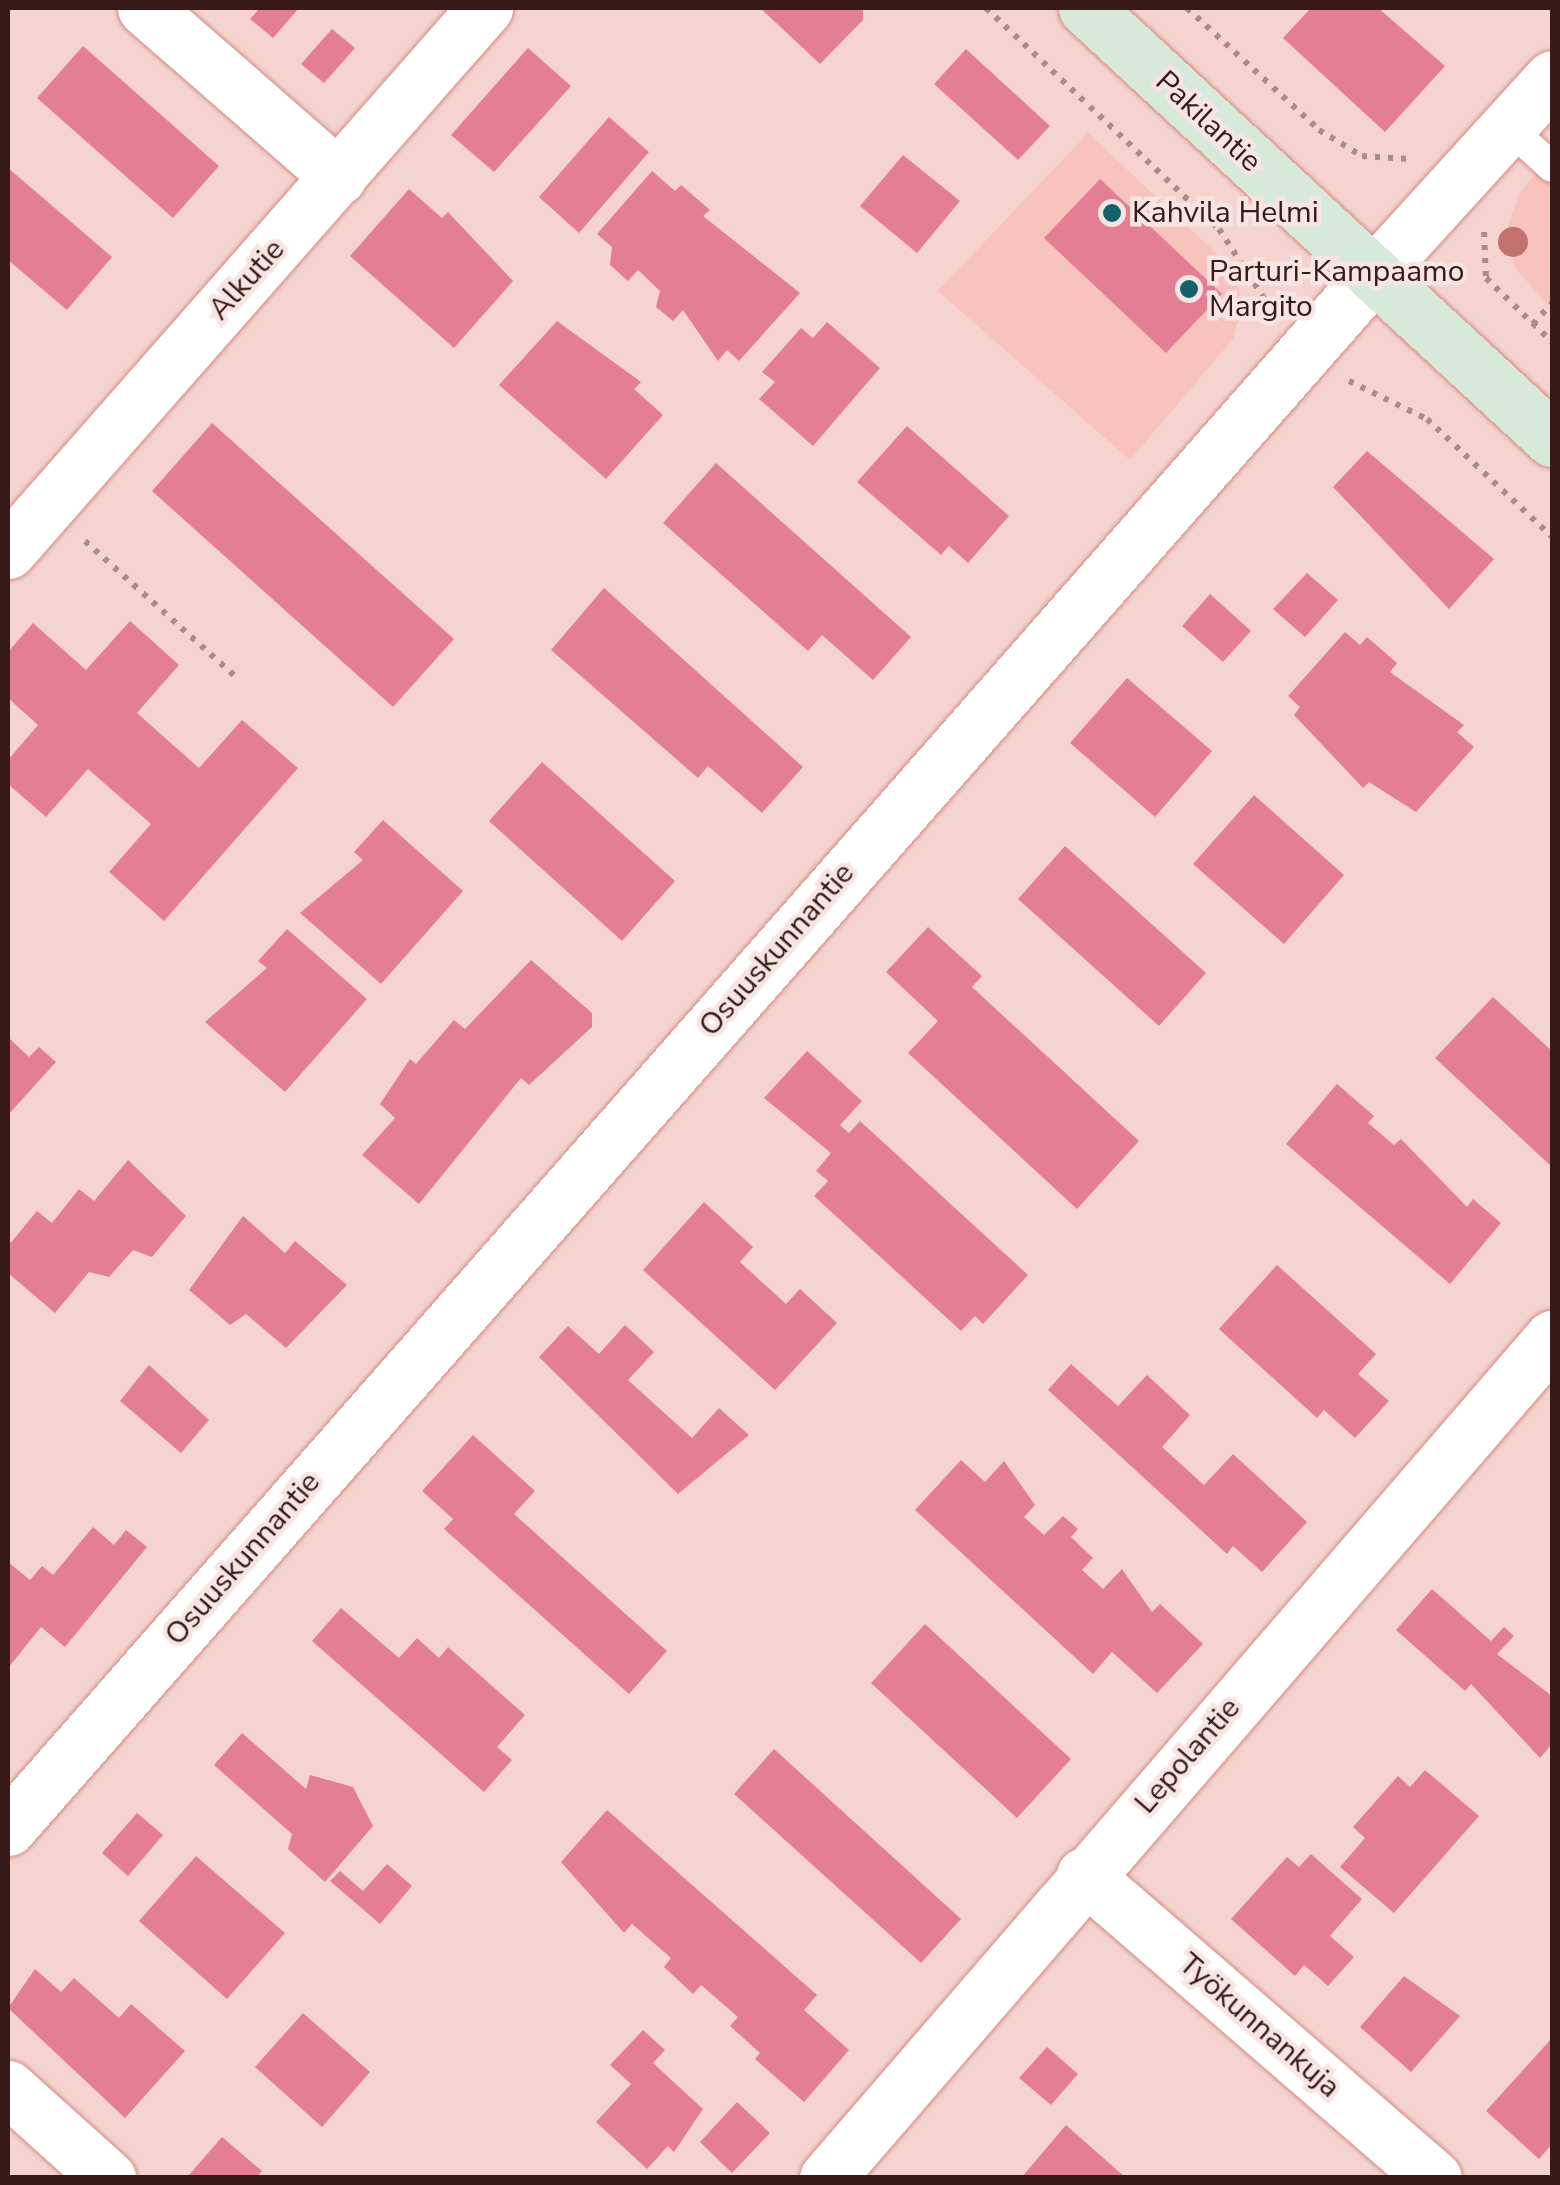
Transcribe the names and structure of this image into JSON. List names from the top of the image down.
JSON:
{
  "streets": {
    "main road": ["Pakilantie"],
    "street": [
      "Alkutie",
      "Osuuskunnantie",
      "Lepolantie",
      "Työkunnankuja"
    ]
  },
  "crossings": [
    ["Pakilantie", "Osuuskunnantie"],
    ["Lepolantie", "Työkunnankuja"]
  ],
  "places": ["Kahvila Helmi", "Parturi-Kampaamo Margito"]
}
